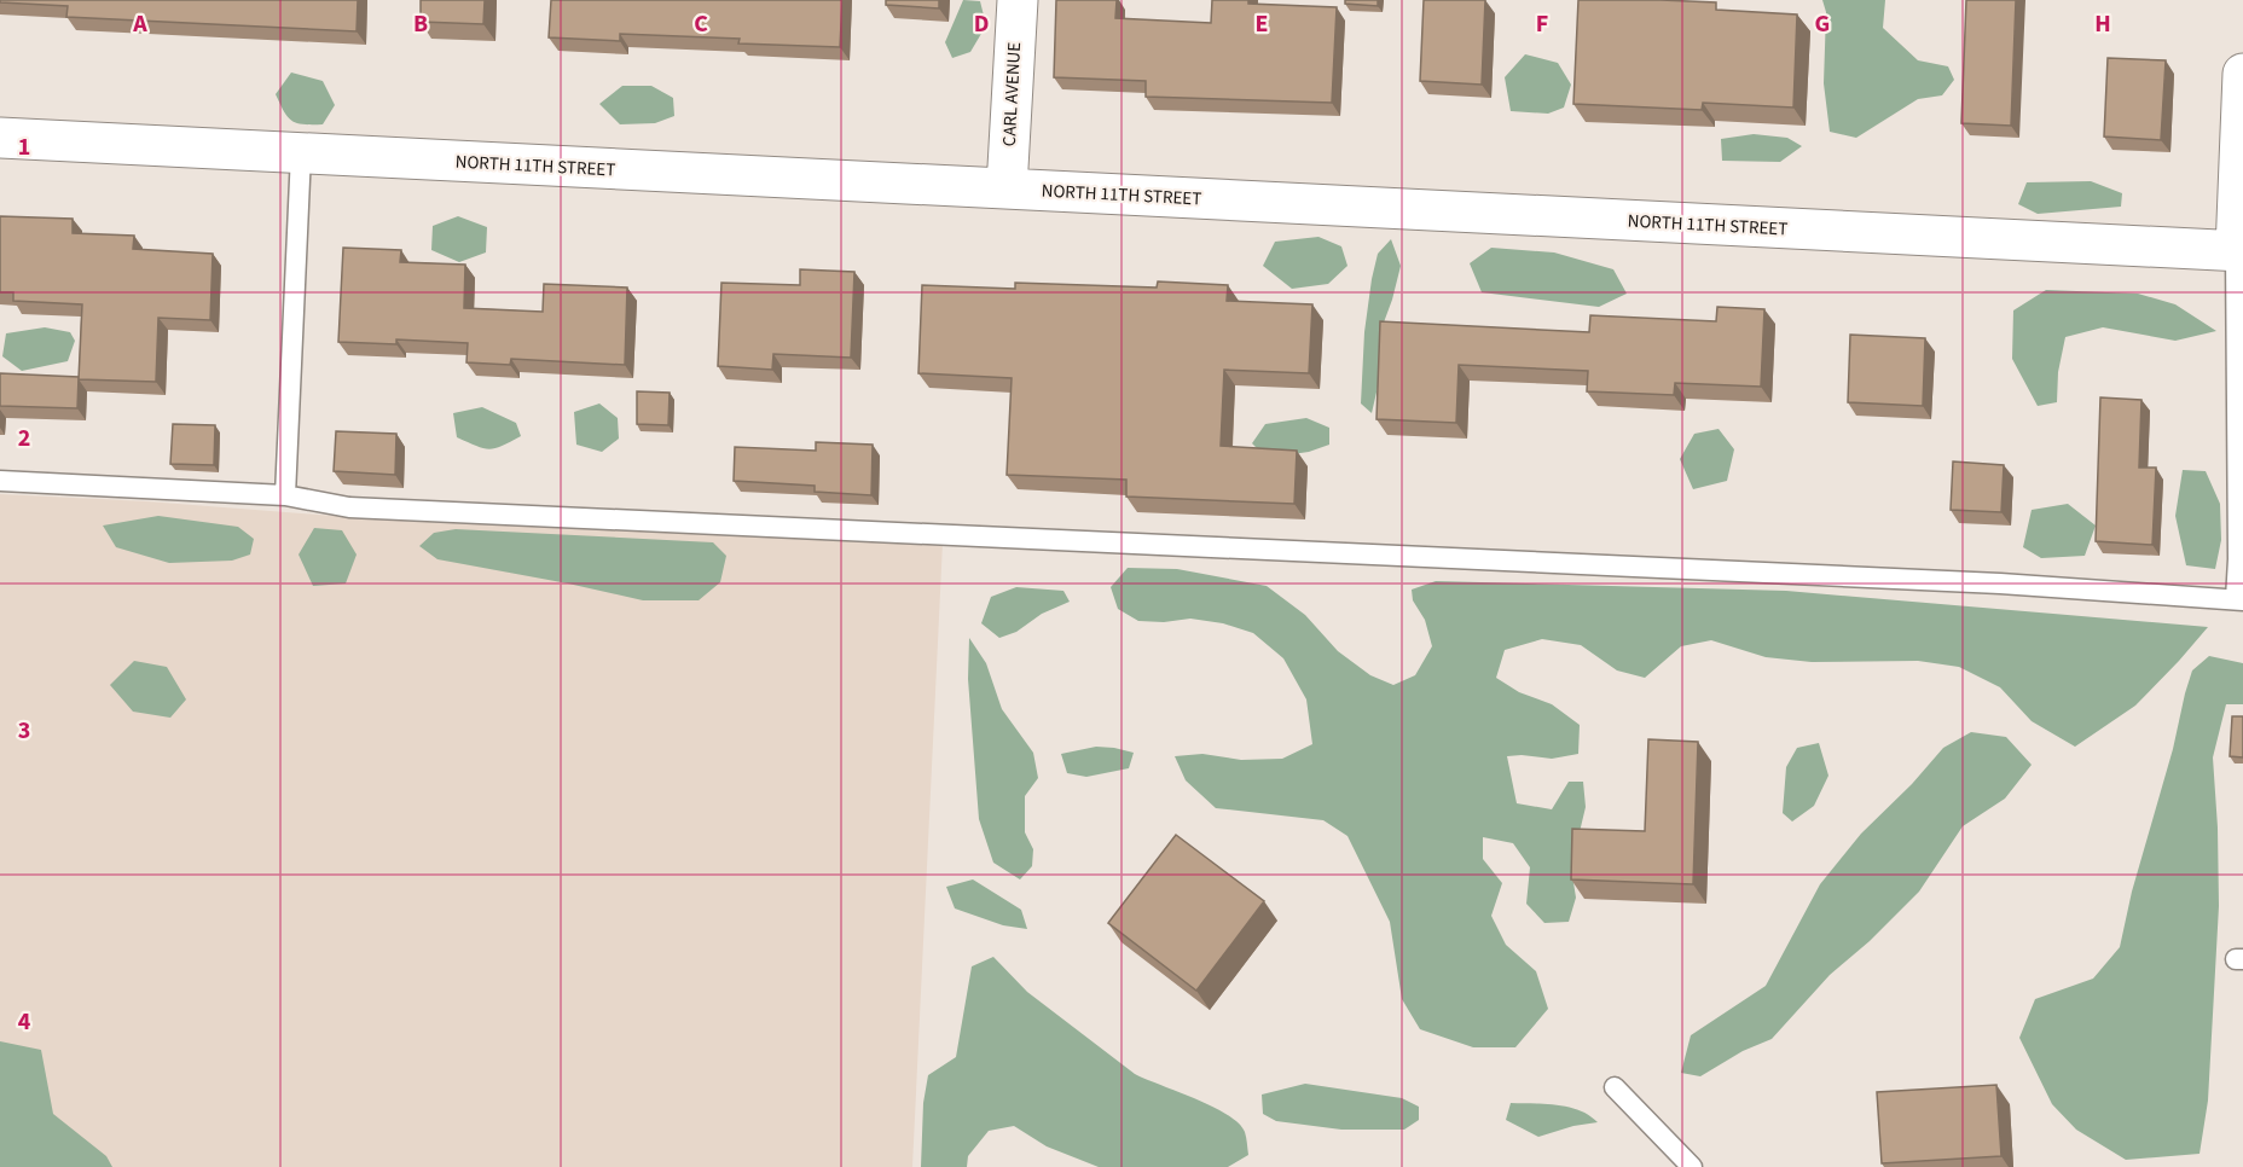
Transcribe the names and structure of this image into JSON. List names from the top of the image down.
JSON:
{
  "streets": {
    "street": ["CARL AVENUE", "NORTH 11TH STREET"]
  },
  "crossings": [
    ["CARL AVENUE", "NORTH 11TH STREET"]
  ],
  "grid": {
    "columns": [
      "A",
      "B",
      "C",
      "D",
      "E",
      "F",
      "G",
      "H"
    ],
    "rows": [
      "1",
      "2",
      "3",
      "4"
    ]
  }
}
